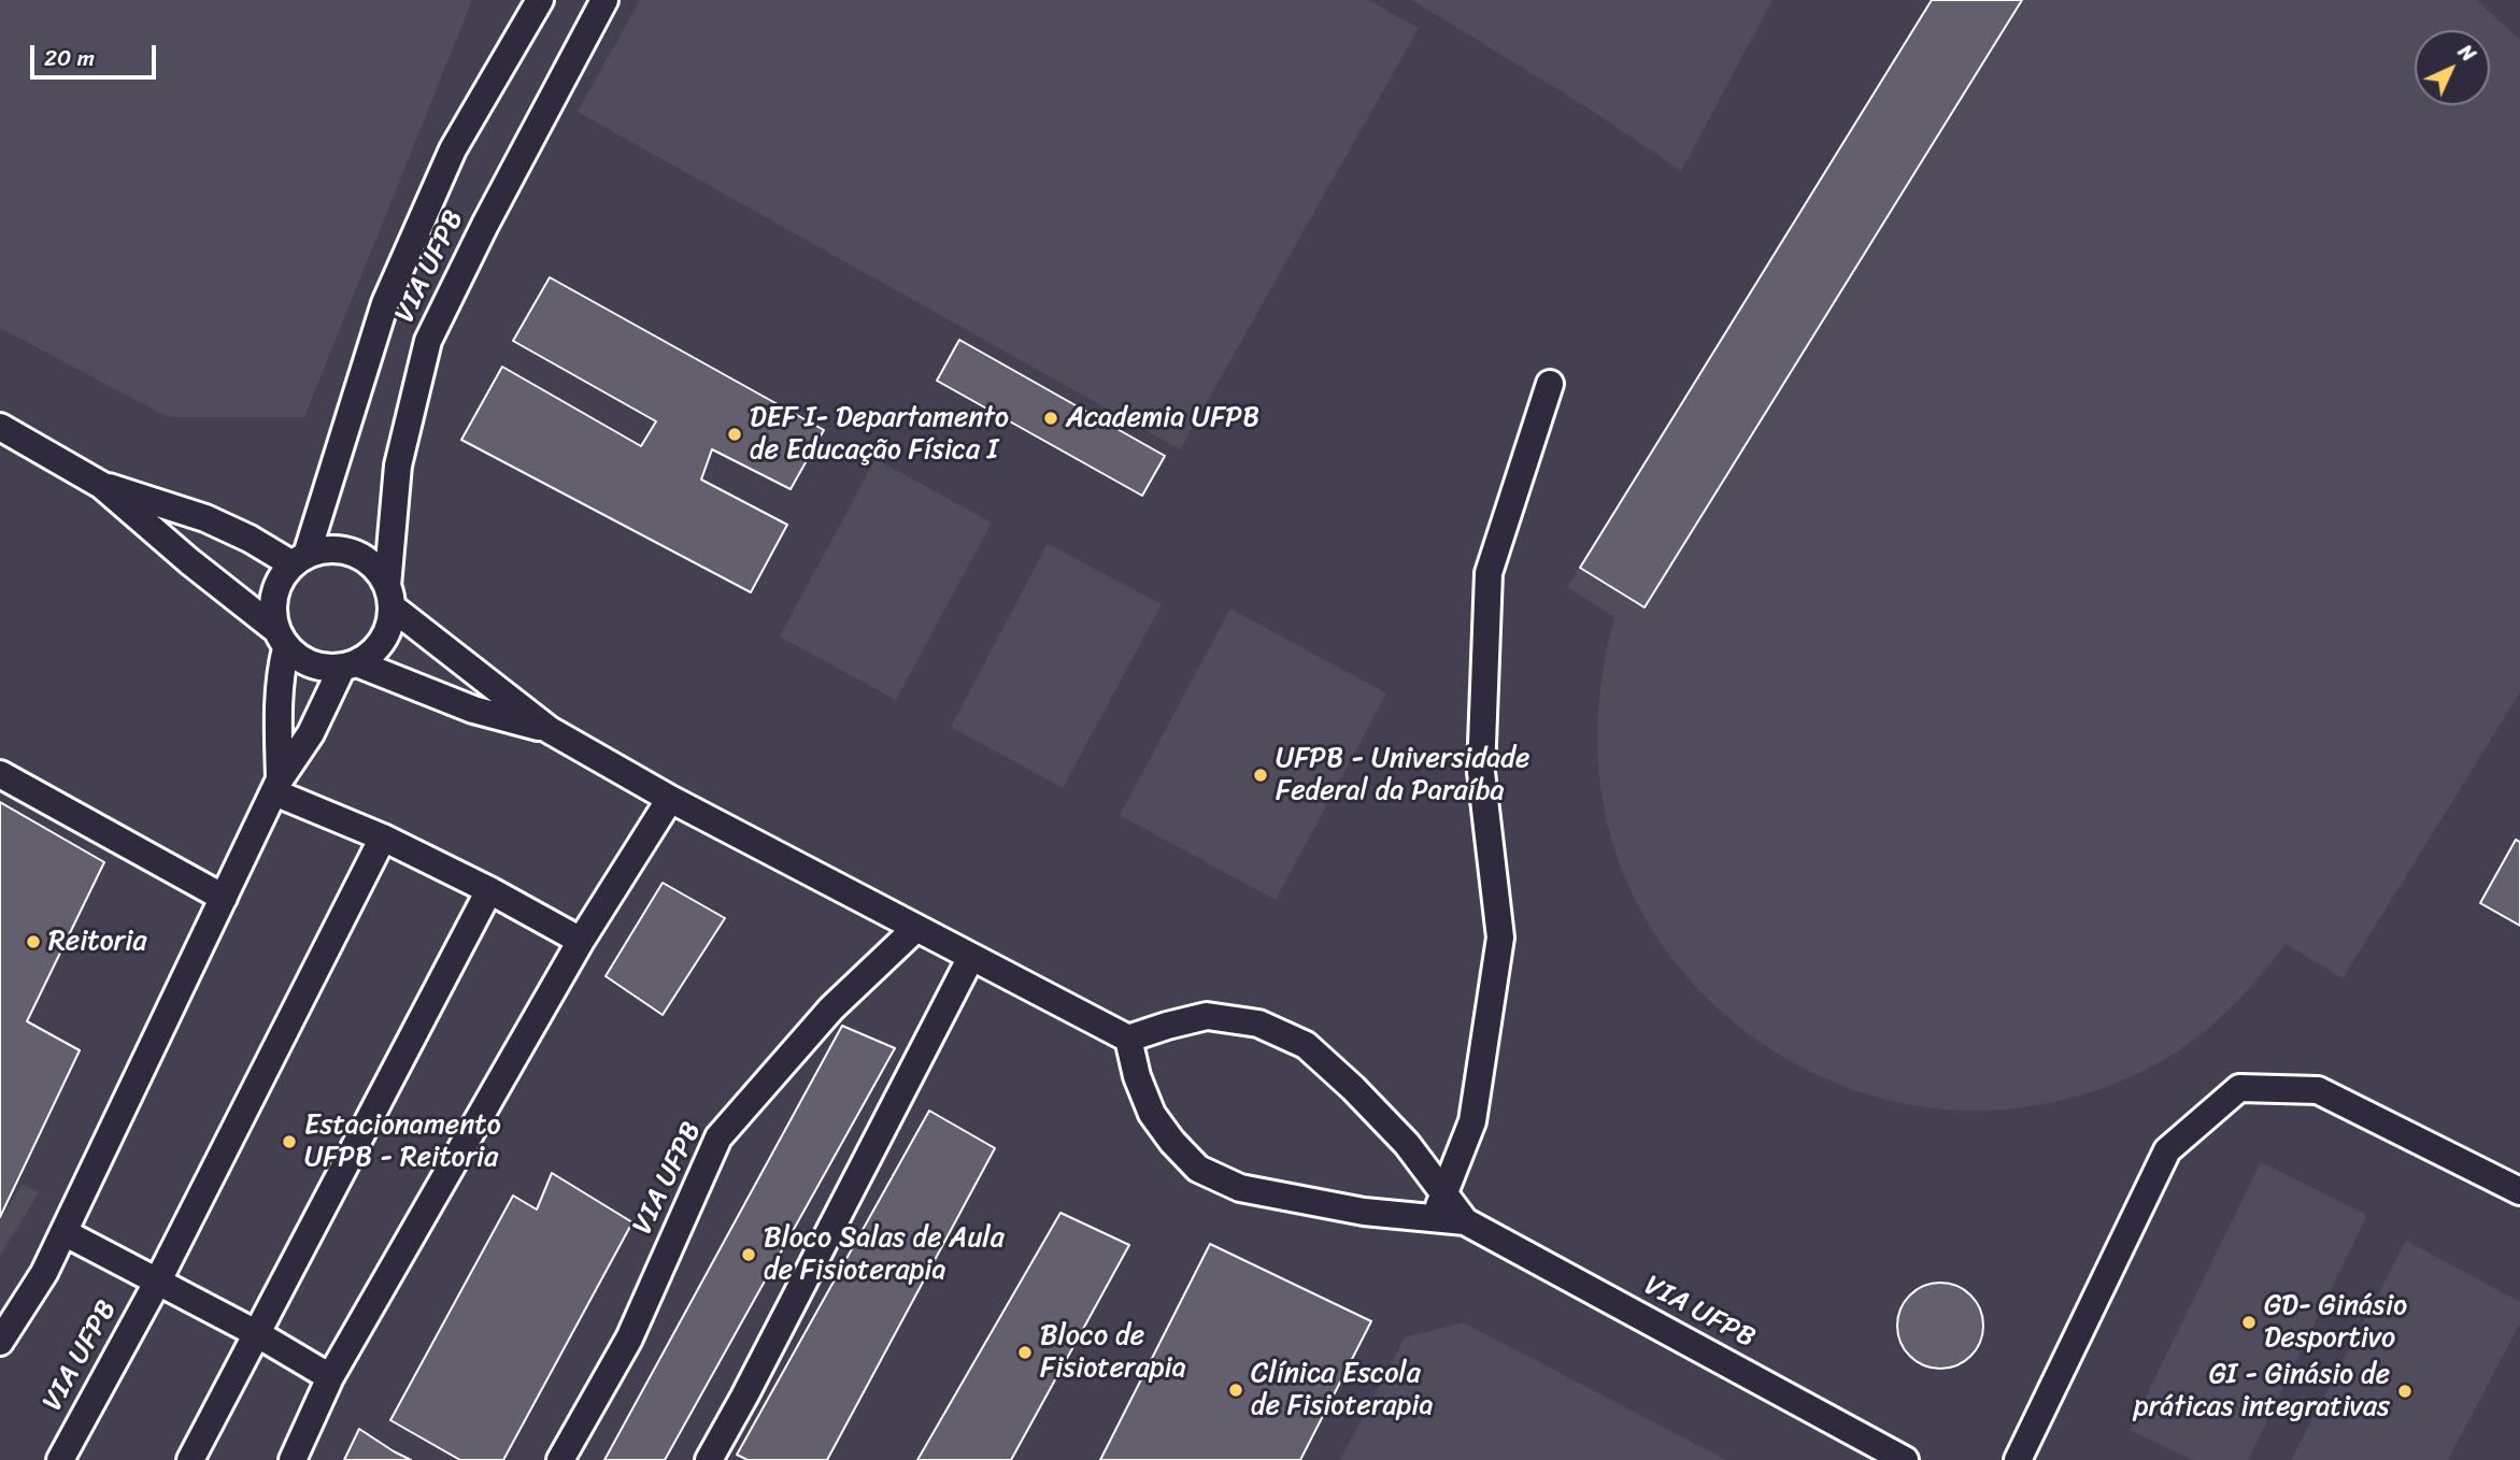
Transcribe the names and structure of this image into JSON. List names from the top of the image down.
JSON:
{
  "streets": {
    "lane": ["VIA UFPB"]
  },
  "places": [
    "Academia UFPB",
    "DEF I- Departamento de Educação Física I",
    "UFPB - Universidade Federal da Paraíba",
    "Reitoria",
    "Estacionamento UFPB - Reitoria",
    "Bloco Salas de Aula de Fisioterapia",
    "GD- Ginásio Desportivo",
    "Bloco de Fisioterapia",
    "Clínica Escola de Fisioterapia",
    "GI - Ginásio de práticas integrativas"
  ],
  "scale_bar": "20 m",
  "north": "top right"
}
